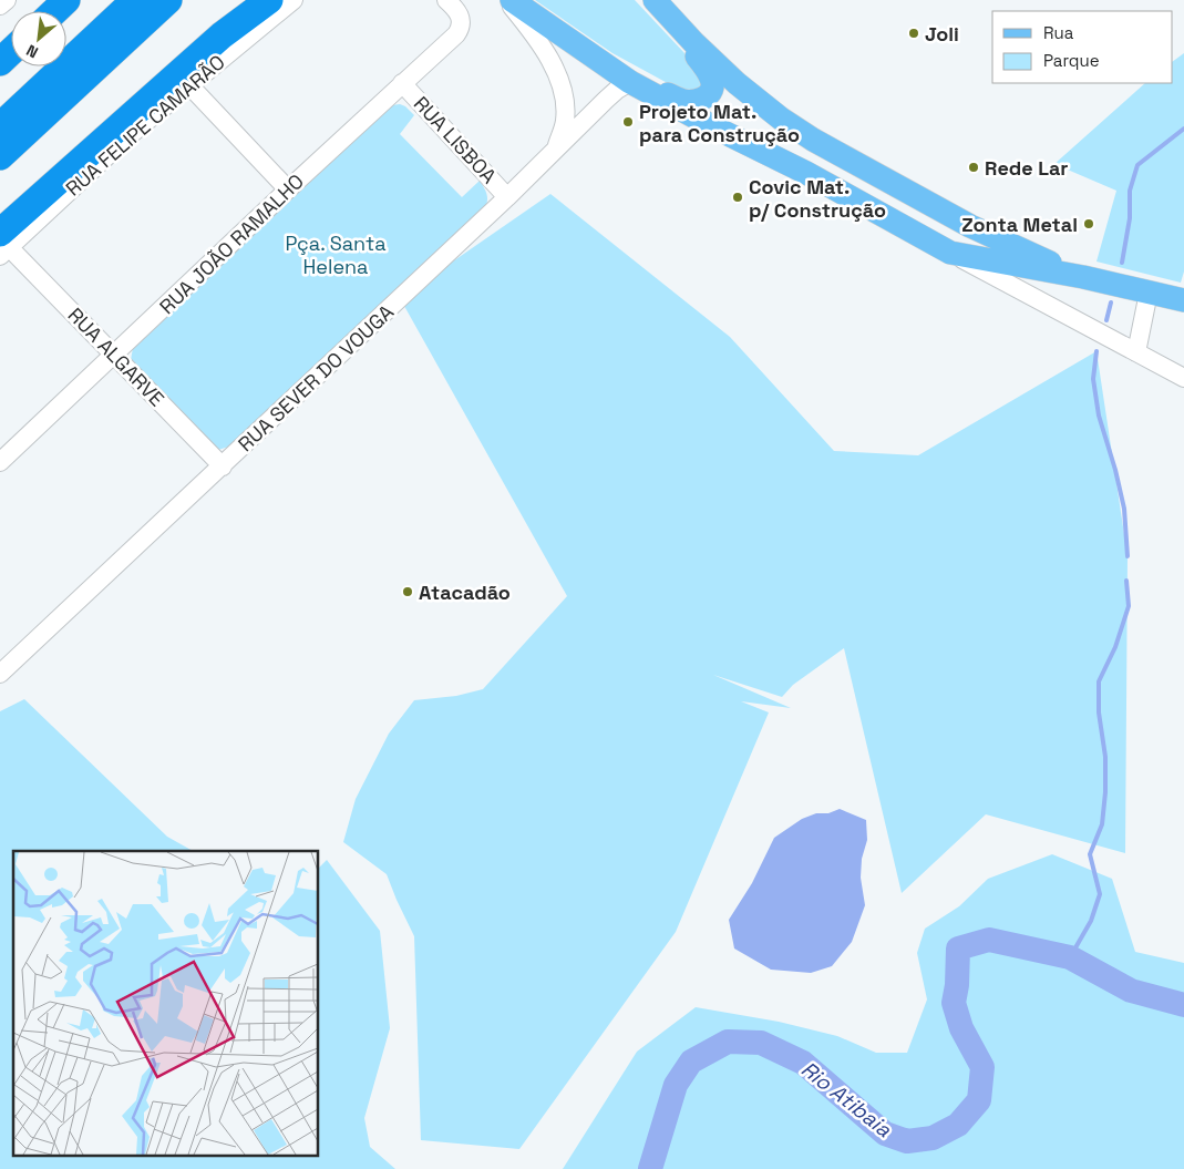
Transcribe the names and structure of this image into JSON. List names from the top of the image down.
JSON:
{
  "streets": {
    "street": [
      "RUA FELIPE CAMARÃO",
      "RUA LISBOA",
      "RUA JOÃO RAMALHO",
      "RUA ALGARVE",
      "RUA SEVER DO VOUGA"
    ]
  },
  "crossings": [
    ["RUA FELIPE CAMARÃO", "RUA ALGARVE"],
    ["RUA LISBOA", "RUA JOÃO RAMALHO"],
    ["RUA LISBOA", "RUA SEVER DO VOUGA"],
    ["RUA JOÃO RAMALHO", "RUA ALGARVE"],
    ["RUA ALGARVE", "RUA SEVER DO VOUGA"]
  ],
  "water": ["Rio Atibaia"],
  "parks": ["Pça. Santa Helena"],
  "places": [
    "Joli",
    "Projeto Mat. para Construção",
    "Rede Lar",
    "Covic Mat. p/ Construção",
    "Zonta Metal",
    "Atacadão"
  ],
  "legend": ["Rua", "Parque"],
  "north": "bottom left"
}
